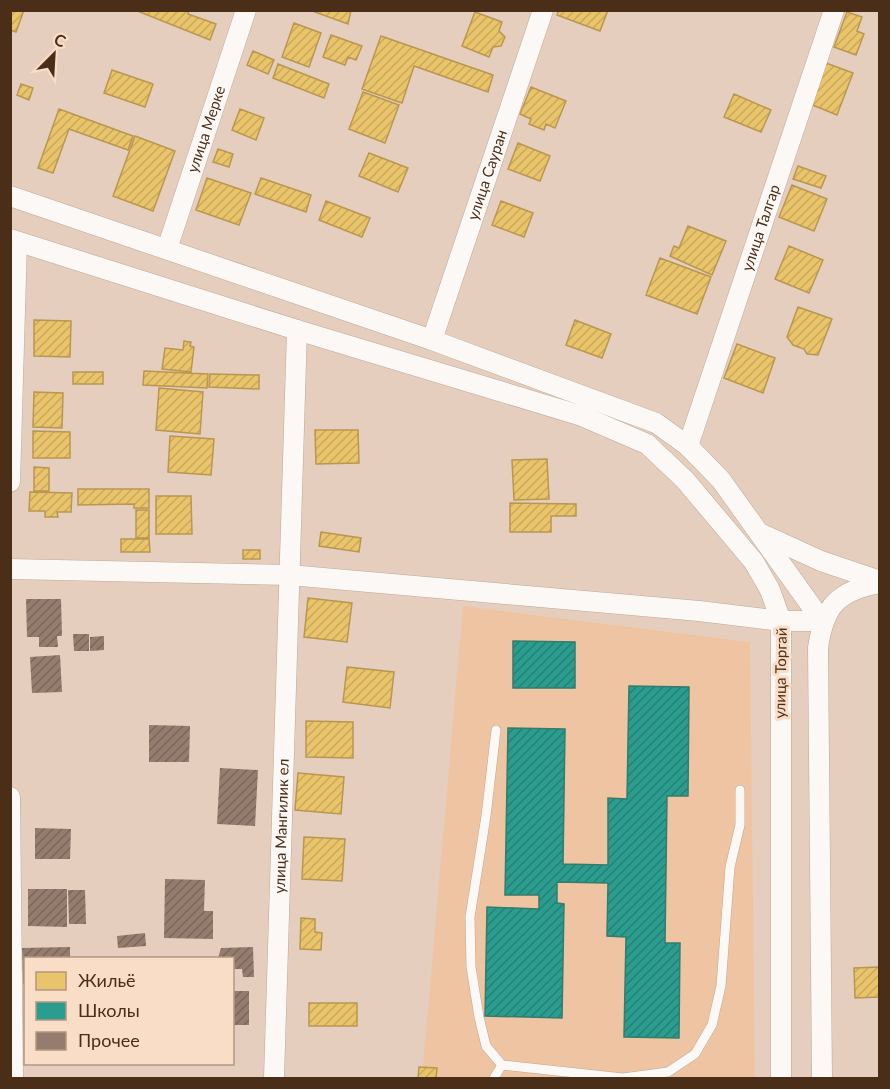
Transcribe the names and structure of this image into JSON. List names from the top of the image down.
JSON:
{
  "streets": {
    "street": [
      "улица Мерке",
      "улица Сауран",
      "улица Талгар",
      "улица Торгай",
      "улица Мангилик ел"
    ]
  },
  "legend": ["Жильё", "Школы", "Прочее"],
  "north": "top right"
}
